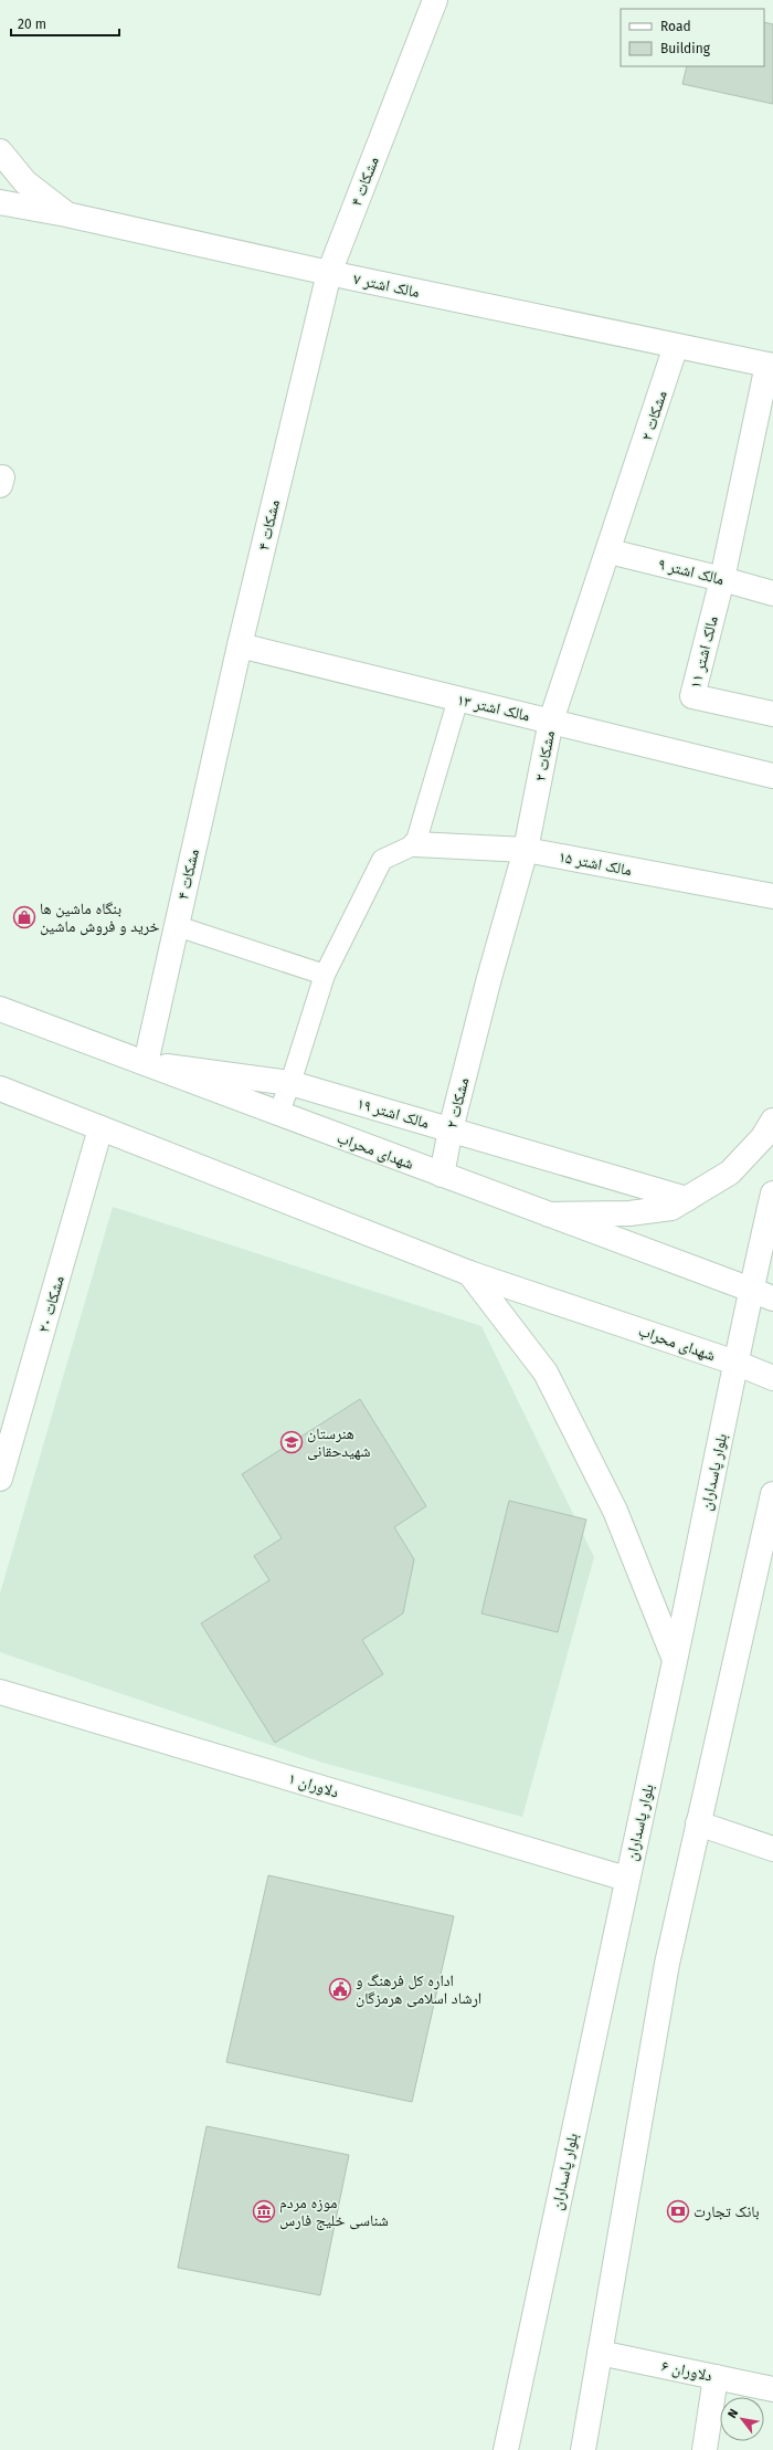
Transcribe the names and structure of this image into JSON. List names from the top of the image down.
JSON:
{
  "streets": {
    "street": [
      "مشکات ۴",
      "مالک اشتر ۷",
      "مشکات ۲",
      "مالک اشتر ۹",
      "مالک اشتر ۱۱",
      "مالک اشتر ۱۳",
      "مالک اشتر ۱۵",
      "مالک اشتر ۱۹",
      "شهدای محراب",
      "مشکات ۲۰",
      "بلوار پاسداران",
      "دلاوران ۱",
      "دلاوران ۶"
    ]
  },
  "crossings": [
    ["مشکات ۴", "مالک اشتر ۷"],
    ["مشکات ۴", "مالک اشتر ۱۳"],
    ["مشکات ۴", "مالک اشتر ۱۹"],
    ["مشکات ۴", "شهدای محراب"],
    ["مالک اشتر ۷", "مشکات ۲"],
    ["مشکات ۲", "مالک اشتر ۹"],
    ["مشکات ۲", "مالک اشتر ۱۳"],
    ["مشکات ۲", "مالک اشتر ۱۵"],
    ["مشکات ۲", "مالک اشتر ۱۹"],
    ["مشکات ۲", "شهدای محراب"],
    ["مالک اشتر ۹", "مالک اشتر ۱۱"],
    ["مالک اشتر ۱۹", "شهدای محراب"],
    ["شهدای محراب", "مشکات ۲۰"],
    ["شهدای محراب", "بلوار پاسداران"],
    ["بلوار پاسداران", "دلاوران ۱"]
  ],
  "places": {
    "shop": ["بنگاه ماشین ها خرید و فروش ماشین"],
    "school or university": ["هنرستان شهیدحقانی"],
    "public building": ["اداره کل فرهنگ و ارشاد اسلامی هرمزگان"],
    "museum": ["موزه مردم شناسی خلیج فارس"],
    "bank": ["بانک تجارت"]
  },
  "legend": ["Road", "Building"],
  "scale_bar": "20 m",
  "north": "top left"
}
